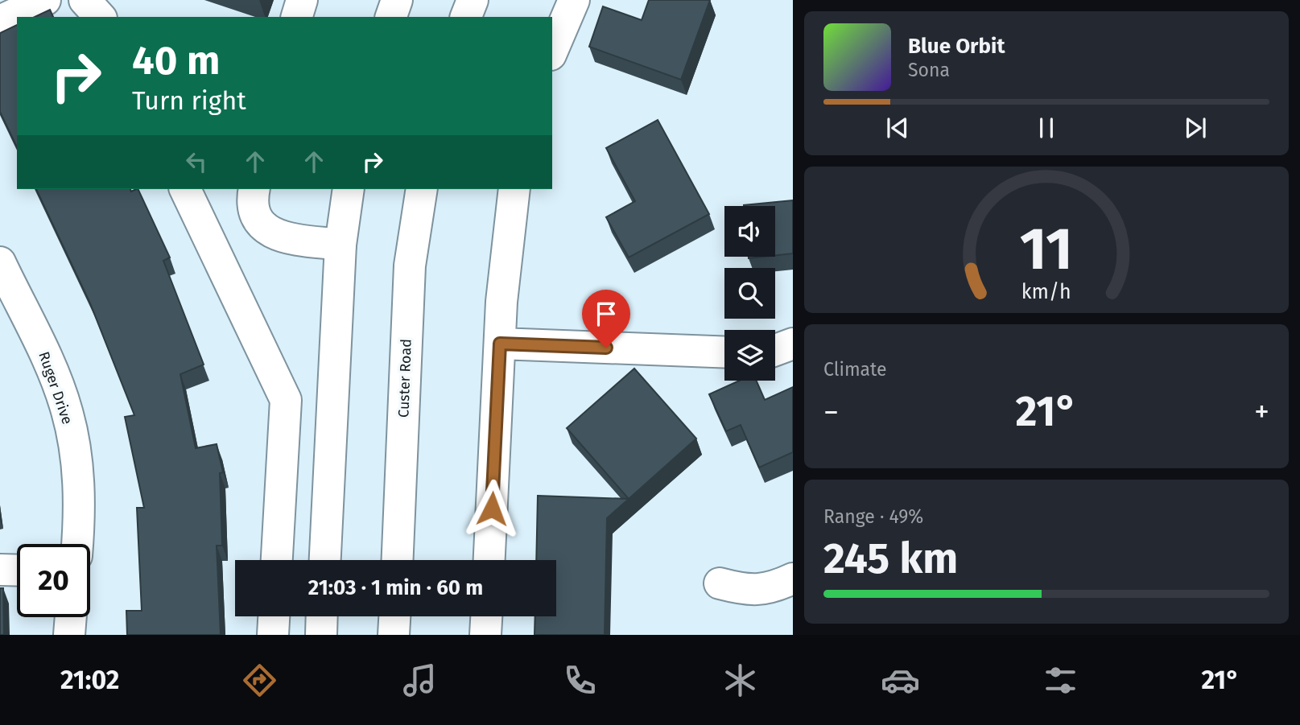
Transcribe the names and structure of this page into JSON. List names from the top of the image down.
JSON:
{
  "streets": {
    "main road": ["Custer Road", "Ruger Drive"]
  },
  "page": {
    "turn": ["40 m", "Turn right"],
    "song": ["Blue Orbit", "Sona"],
    "tile": [
      "Climate",
      ["Range · 49%", "245 km"]
    ],
    "heat": ["−", "21°", "+"],
    "limit": "20",
    "trip": "21:03 · 1 min · 60 m",
    "tabs": ["21:02", "21°"],
    "gauge": ["11", "km/h"]
  }
}
